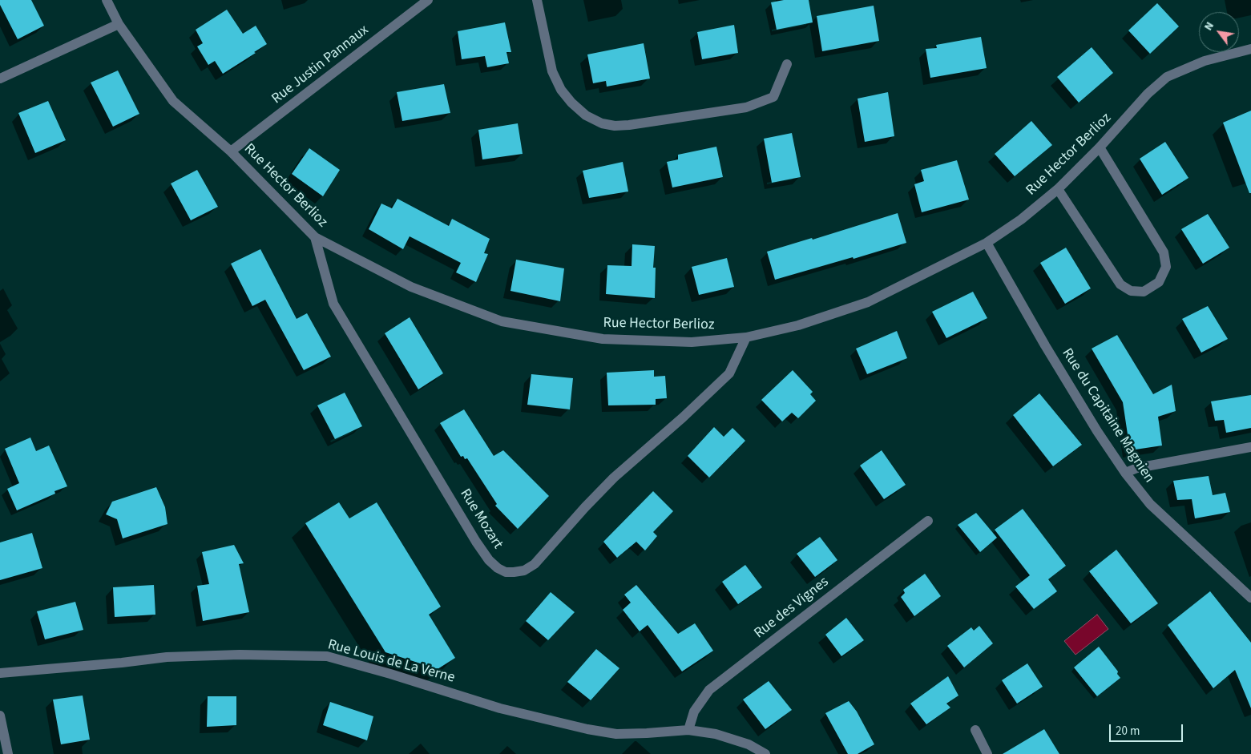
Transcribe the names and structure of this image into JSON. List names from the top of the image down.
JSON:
{
  "streets": {
    "street": [
      "Rue Justin Pannaux",
      "Rue Hector Berlioz",
      "Rue du Capitaine Magnien",
      "Rue Mozart",
      "Rue des Vignes",
      "Rue Louis de La Verne"
    ]
  },
  "crossings": [
    ["Rue Justin Pannaux", "Rue Hector Berlioz"],
    ["Rue Hector Berlioz", "Rue du Capitaine Magnien"],
    ["Rue Hector Berlioz", "Rue Mozart"],
    ["Rue des Vignes", "Rue Louis de La Verne"]
  ],
  "scale_bar": "20 m",
  "north": "top left"
}
